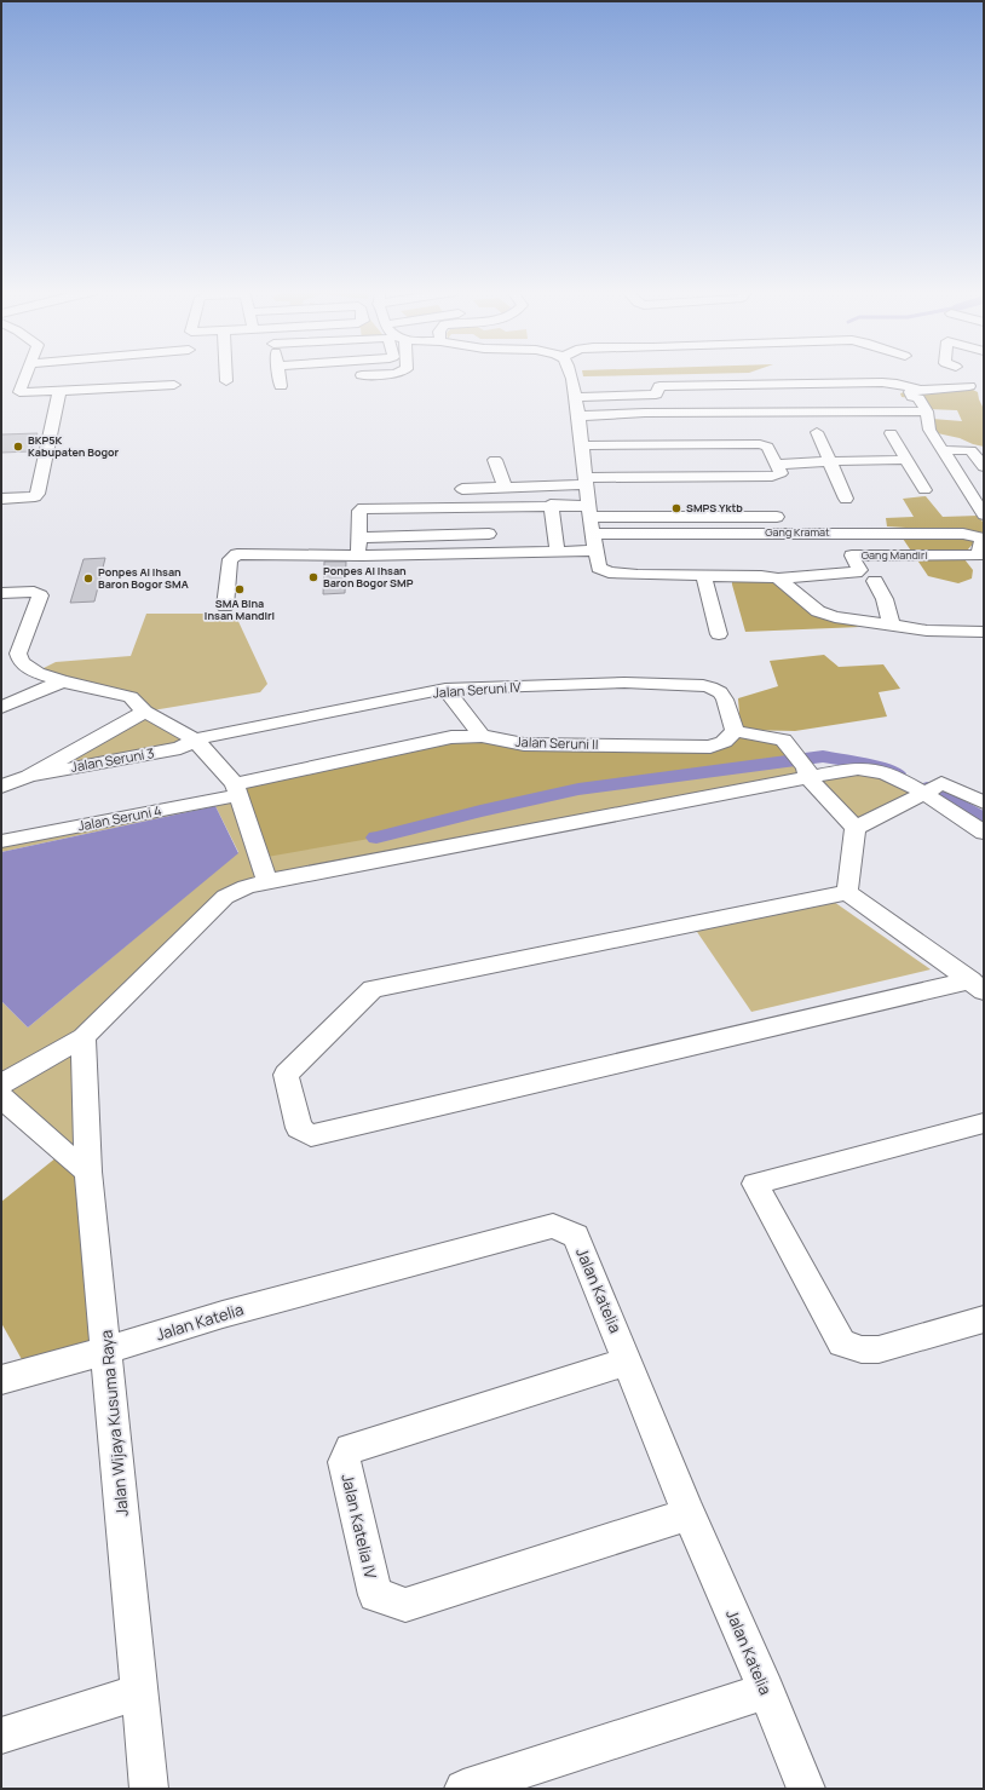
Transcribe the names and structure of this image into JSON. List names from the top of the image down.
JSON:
{
  "streets": {
    "street": [
      "Gang Kramat",
      "Gang Mandiri",
      "Jalan Seruni IV",
      "Jalan Seruni II",
      "Jalan Seruni 3",
      "Jalan Seruni 4",
      "Jalan Katelia",
      "Jalan Wijaya Kusuma Raya",
      "Jalan Katelia IV"
    ]
  },
  "crossings": [
    ["Gang Kramat", "Gang Mandiri"],
    ["Jalan Seruni IV", "Jalan Seruni II"],
    ["Jalan Seruni IV", "Jalan Seruni 3"],
    ["Jalan Seruni II", "Jalan Seruni 4"],
    ["Jalan Katelia", "Jalan Wijaya Kusuma Raya"],
    ["Jalan Katelia", "Jalan Katelia IV"]
  ],
  "places": [
    "BKP5K Kabupaten Bogor",
    "SMPS Yktb",
    "Ponpes Al Ihsan Baron Bogor SMP",
    "Ponpes Al Ihsan Baron Bogor SMA",
    "SMA Bina Insan Mandiri"
  ]
}
